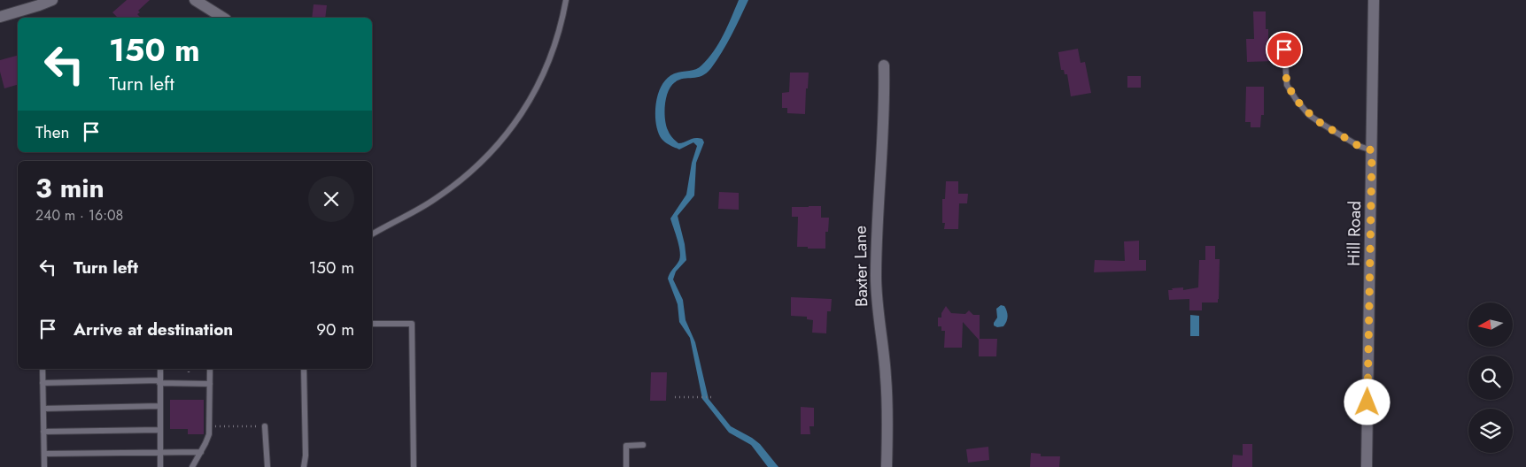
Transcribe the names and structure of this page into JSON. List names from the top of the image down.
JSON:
{
  "streets": {
    "street": ["Hill Road", "Baxter Lane"]
  },
  "north": "left",
  "page": {
    "turn": ["150 m", "Turn left"],
    "then": "Then",
    "heading": ["3 min", "240 m · 16:08"],
    "list": [
      {
        "name": "Turn left",
        "value": "150 m"
      },
      {
        "name": "Arrive at destination",
        "value": "90 m"
      }
    ]
  }
}
